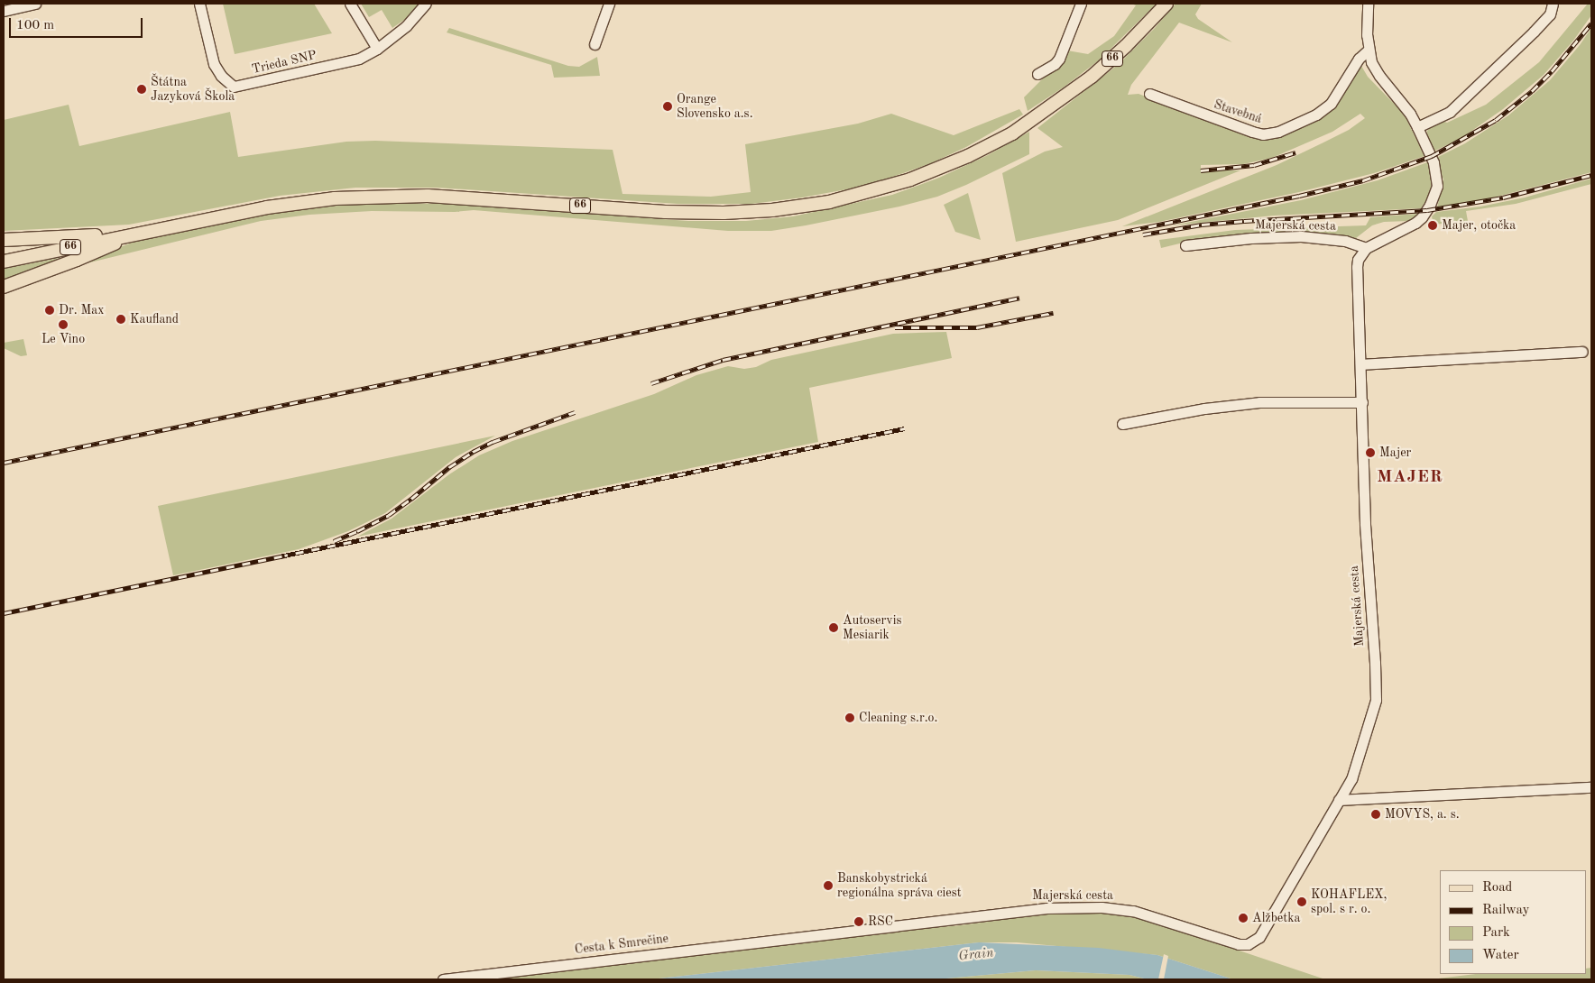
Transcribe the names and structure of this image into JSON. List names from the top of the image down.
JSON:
{
  "streets": {
    "main road": ["66"],
    "street": [
      "Trieda SNP",
      "Stavebná",
      "Majerská cesta",
      "Cesta k Smrečine"
    ]
  },
  "crossings": [
    ["Majerská cesta", "Cesta k Smrečine"]
  ],
  "districts": ["MAJER"],
  "water": ["Grain"],
  "places": [
    "Štátna Jazyková Škola",
    "Orange Slovensko a.s.",
    "Majer, otočka",
    "Dr. Max",
    "Kaufland",
    "Le Vino",
    "Majer",
    "Autoservis Mesiarik",
    "Cleaning s.r.o.",
    "MOVYS, a. s.",
    "Banskobystrická regionálna správa ciest",
    "KOHAFLEX, spol. s r. o.",
    "Alžbetka",
    "RSC"
  ],
  "legend": [
    "Road",
    "Railway",
    "Park",
    "Water"
  ],
  "scale_bar": "100 m"
}
